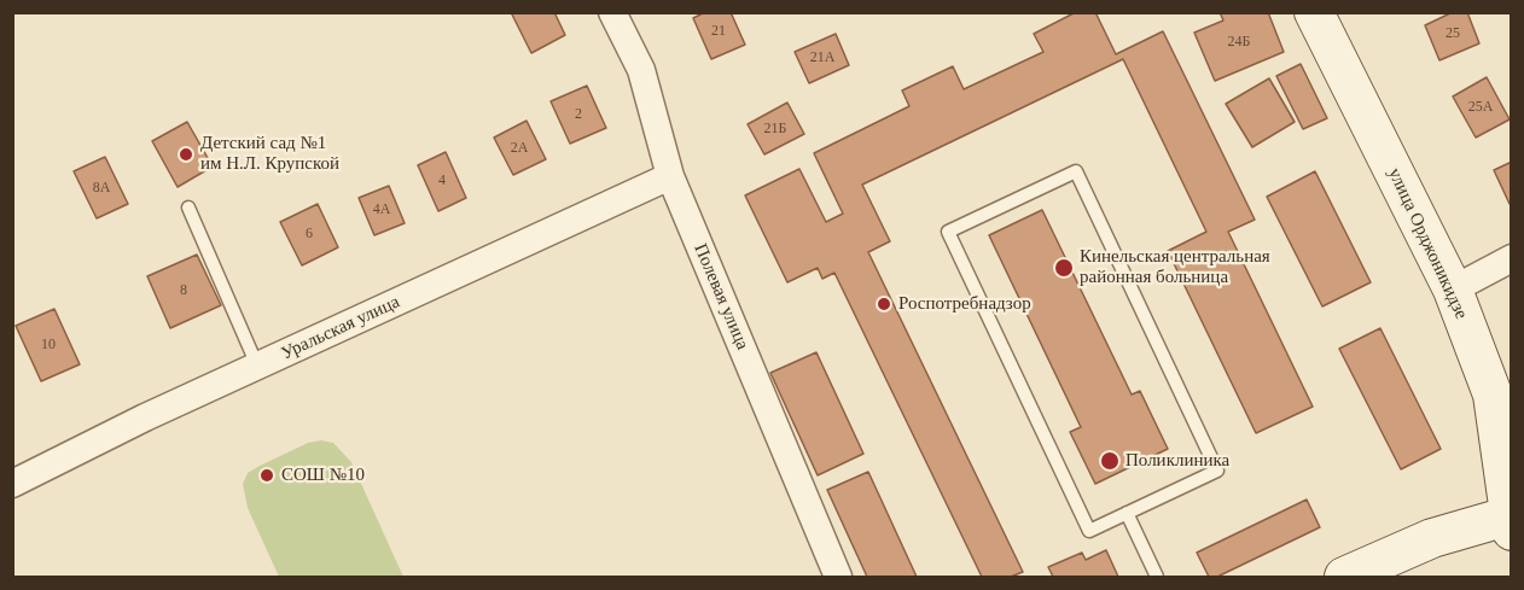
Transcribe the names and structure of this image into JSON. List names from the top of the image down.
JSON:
{
  "streets": {
    "street": ["улица Орджоникидзе", "Полевая улица", "Уральская улица"]
  },
  "crossings": [
    ["Полевая улица", "Уральская улица"]
  ],
  "places": [
    "Детский сад №1 им Н.Л. Крупской",
    "Кинельская центральная районная больница",
    "Роспотребнадзор",
    "Поликлиника",
    "СОШ №10"
  ],
  "house_numbers": [
    "21",
    "25",
    "24Б",
    "21А",
    "25А",
    "2",
    "21Б",
    "2А",
    "4",
    "8А",
    "4А",
    "6",
    "8",
    "10"
  ]
}
